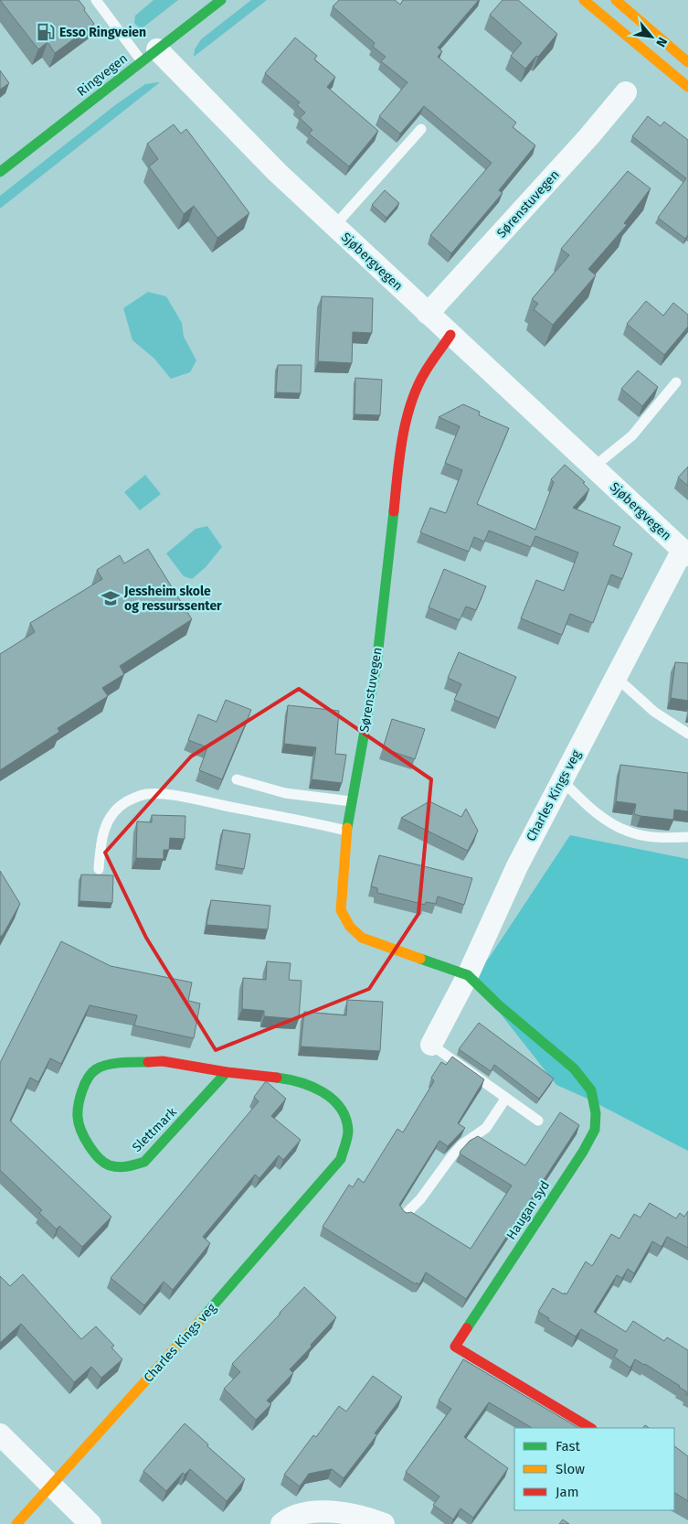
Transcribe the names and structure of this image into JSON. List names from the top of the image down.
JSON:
{
  "streets": {
    "street": [
      "Ringvegen",
      "Sørenstuvegen",
      "Sjøbergvegen",
      "Charles Kings veg",
      "Slettmark",
      "Haugan syd"
    ]
  },
  "crossings": [
    ["Ringvegen", "Sjøbergvegen"],
    ["Sørenstuvegen", "Sjøbergvegen"],
    ["Sørenstuvegen", "Charles Kings veg"],
    ["Sørenstuvegen", "Haugan syd"],
    ["Sjøbergvegen", "Charles Kings veg"],
    ["Charles Kings veg", "Slettmark"],
    ["Charles Kings veg", "Haugan syd"]
  ],
  "places": {
    "fuel station": ["Esso Ringveien"],
    "school or university": ["Jessheim skole og ressurssenter"]
  },
  "legend": ["Fast", "Slow", "Jam"],
  "north": "bottom right"
}
